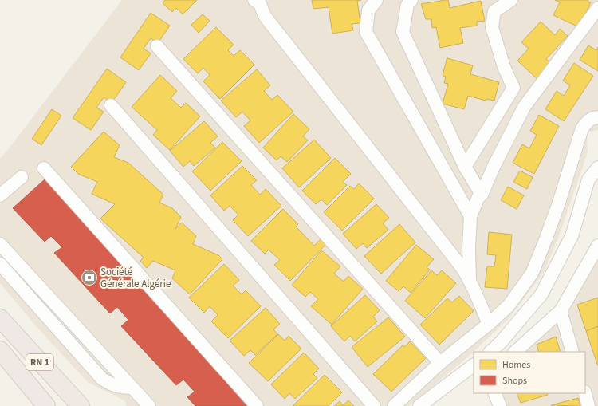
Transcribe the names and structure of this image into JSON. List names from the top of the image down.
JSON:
{
  "streets": {
    "highway": ["RN 1"]
  },
  "places": {
    "bank": ["Société Générale Algérie"]
  },
  "legend": ["Homes", "Shops"]
}
